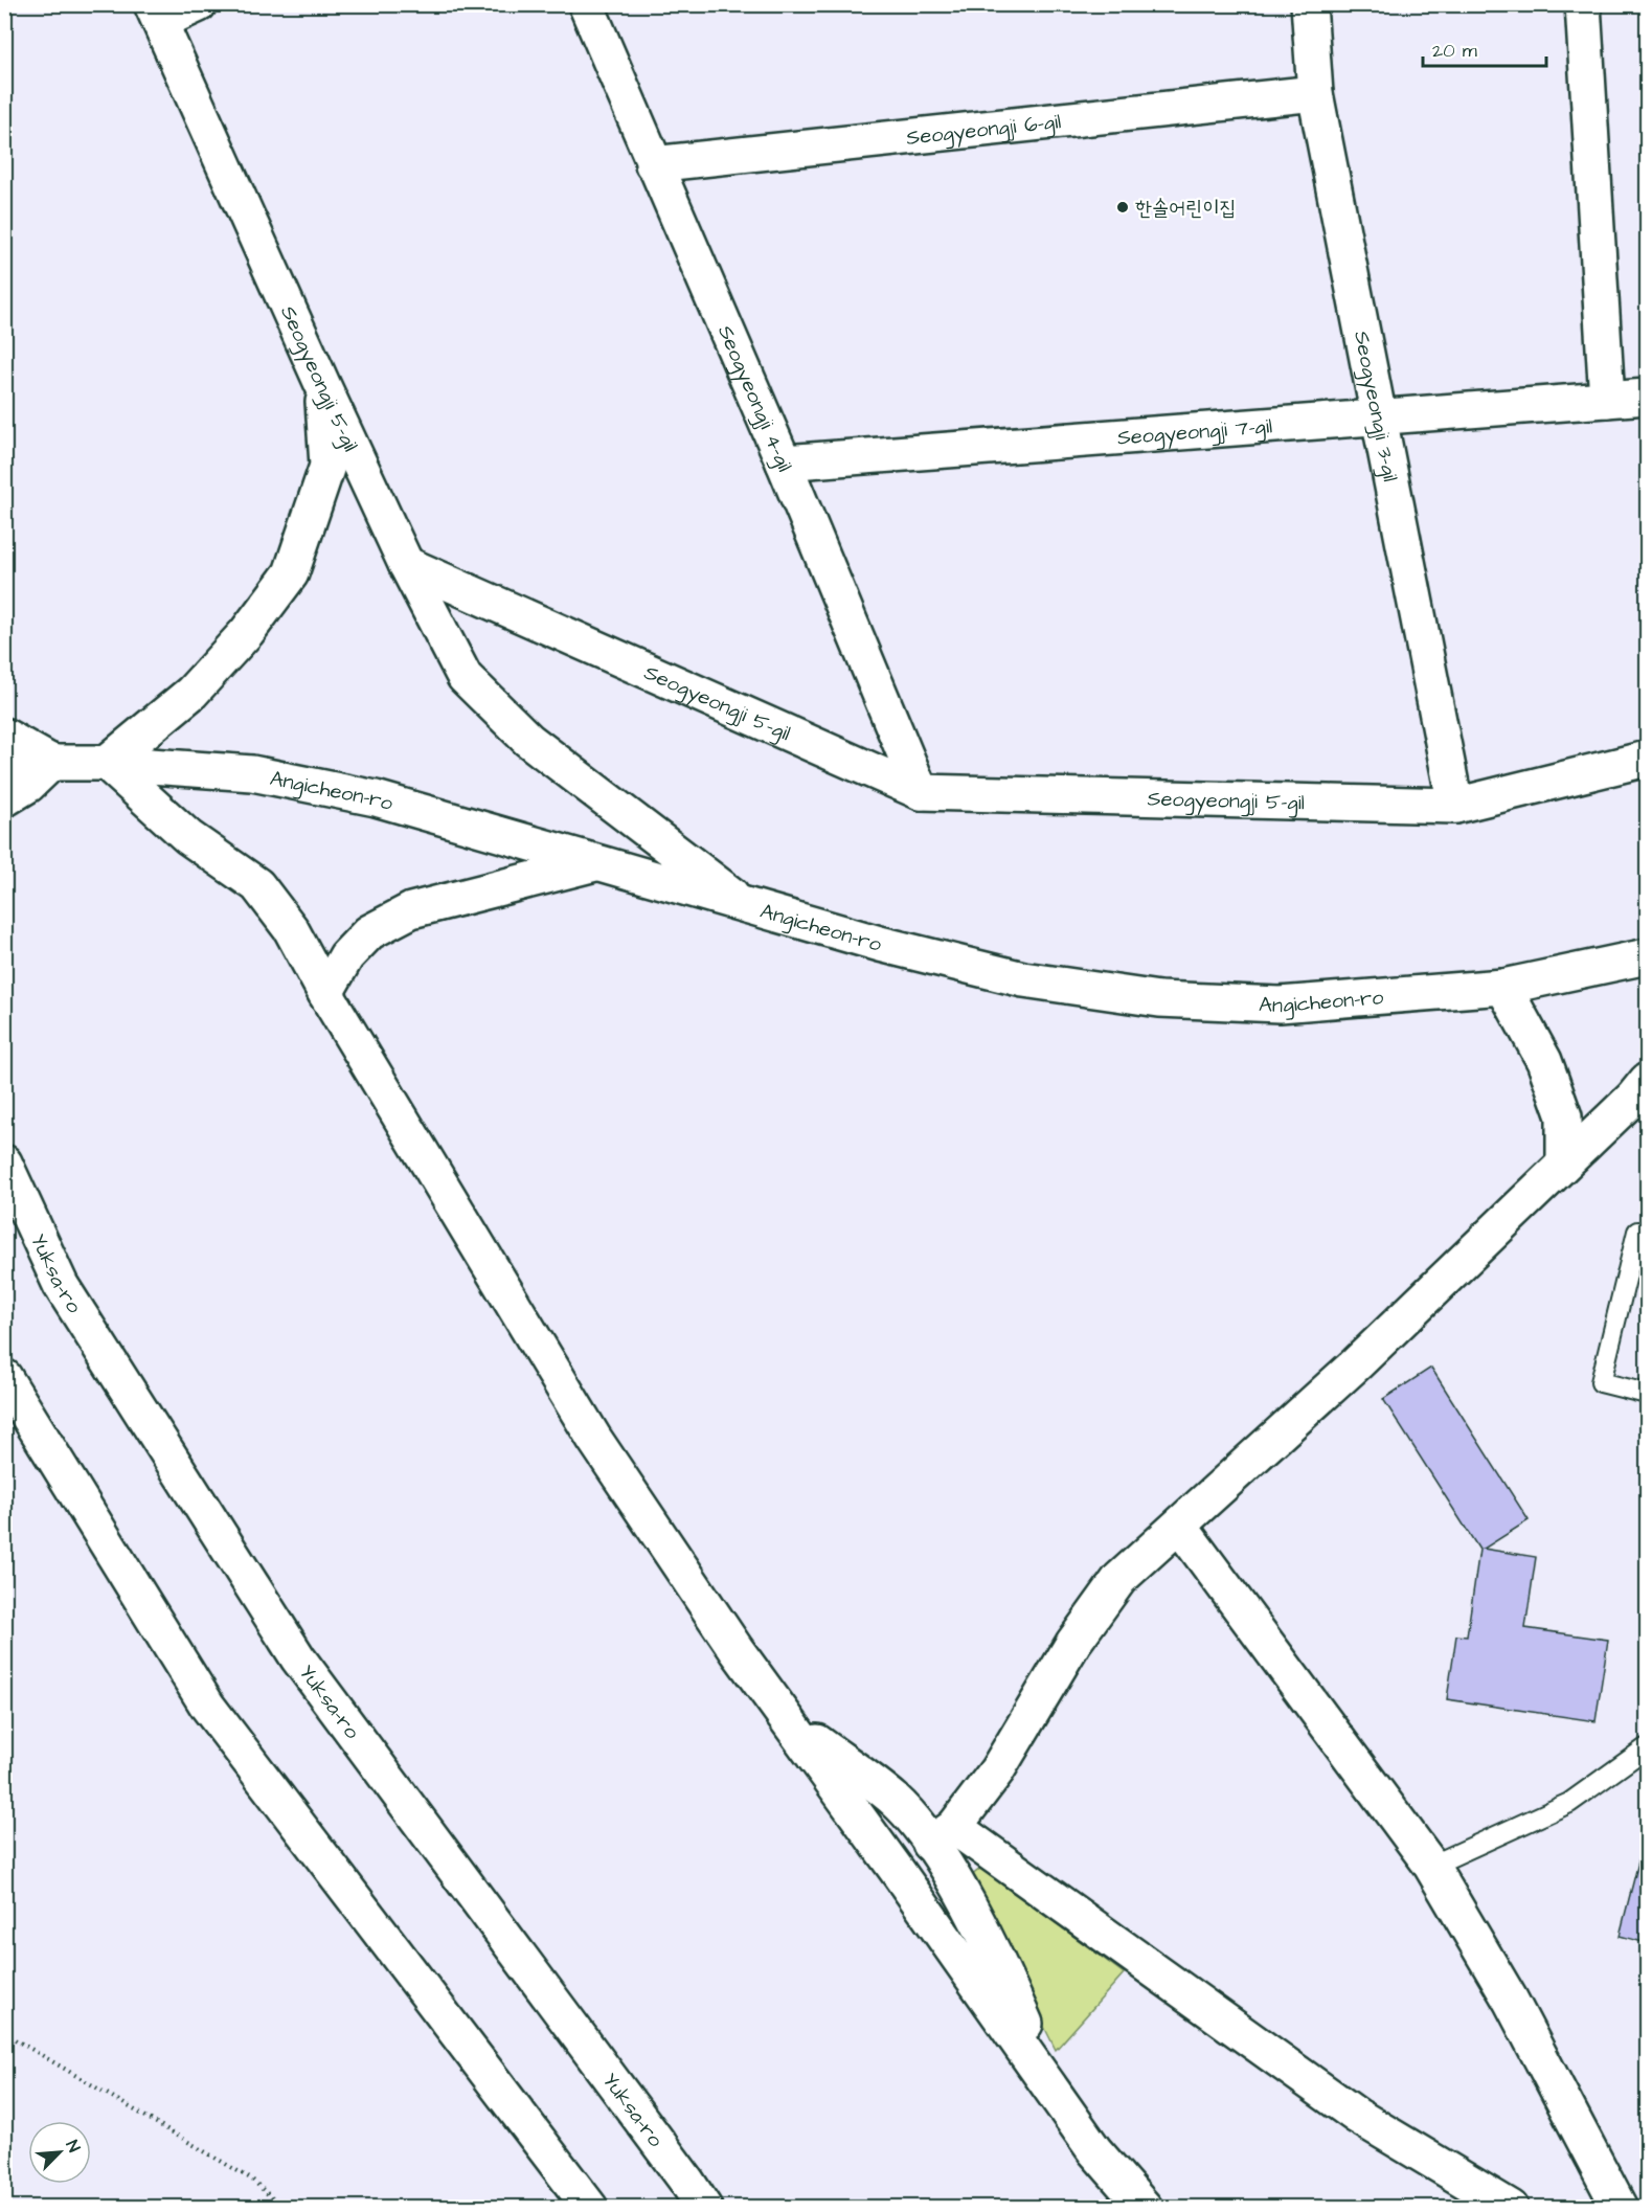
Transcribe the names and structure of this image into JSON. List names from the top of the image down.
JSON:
{
  "streets": {
    "street": [
      "Seogyeongji 6-gil",
      "Seogyeongji 5-gil",
      "Seogyeongji 4-gil",
      "Seogyeongji 3-gil",
      "Seogyeongji 7-gil",
      "Angicheon-ro",
      "Yuksa-ro"
    ]
  },
  "crossings": [
    ["Seogyeongji 6-gil", "Seogyeongji 4-gil"],
    ["Seogyeongji 6-gil", "Seogyeongji 3-gil"],
    ["Seogyeongji 5-gil", "Seogyeongji 4-gil"],
    ["Seogyeongji 5-gil", "Seogyeongji 3-gil"],
    ["Seogyeongji 4-gil", "Seogyeongji 7-gil"],
    ["Seogyeongji 3-gil", "Seogyeongji 7-gil"]
  ],
  "places": ["한솔어린이집"],
  "scale_bar": "20 m",
  "north": "top right"
}
